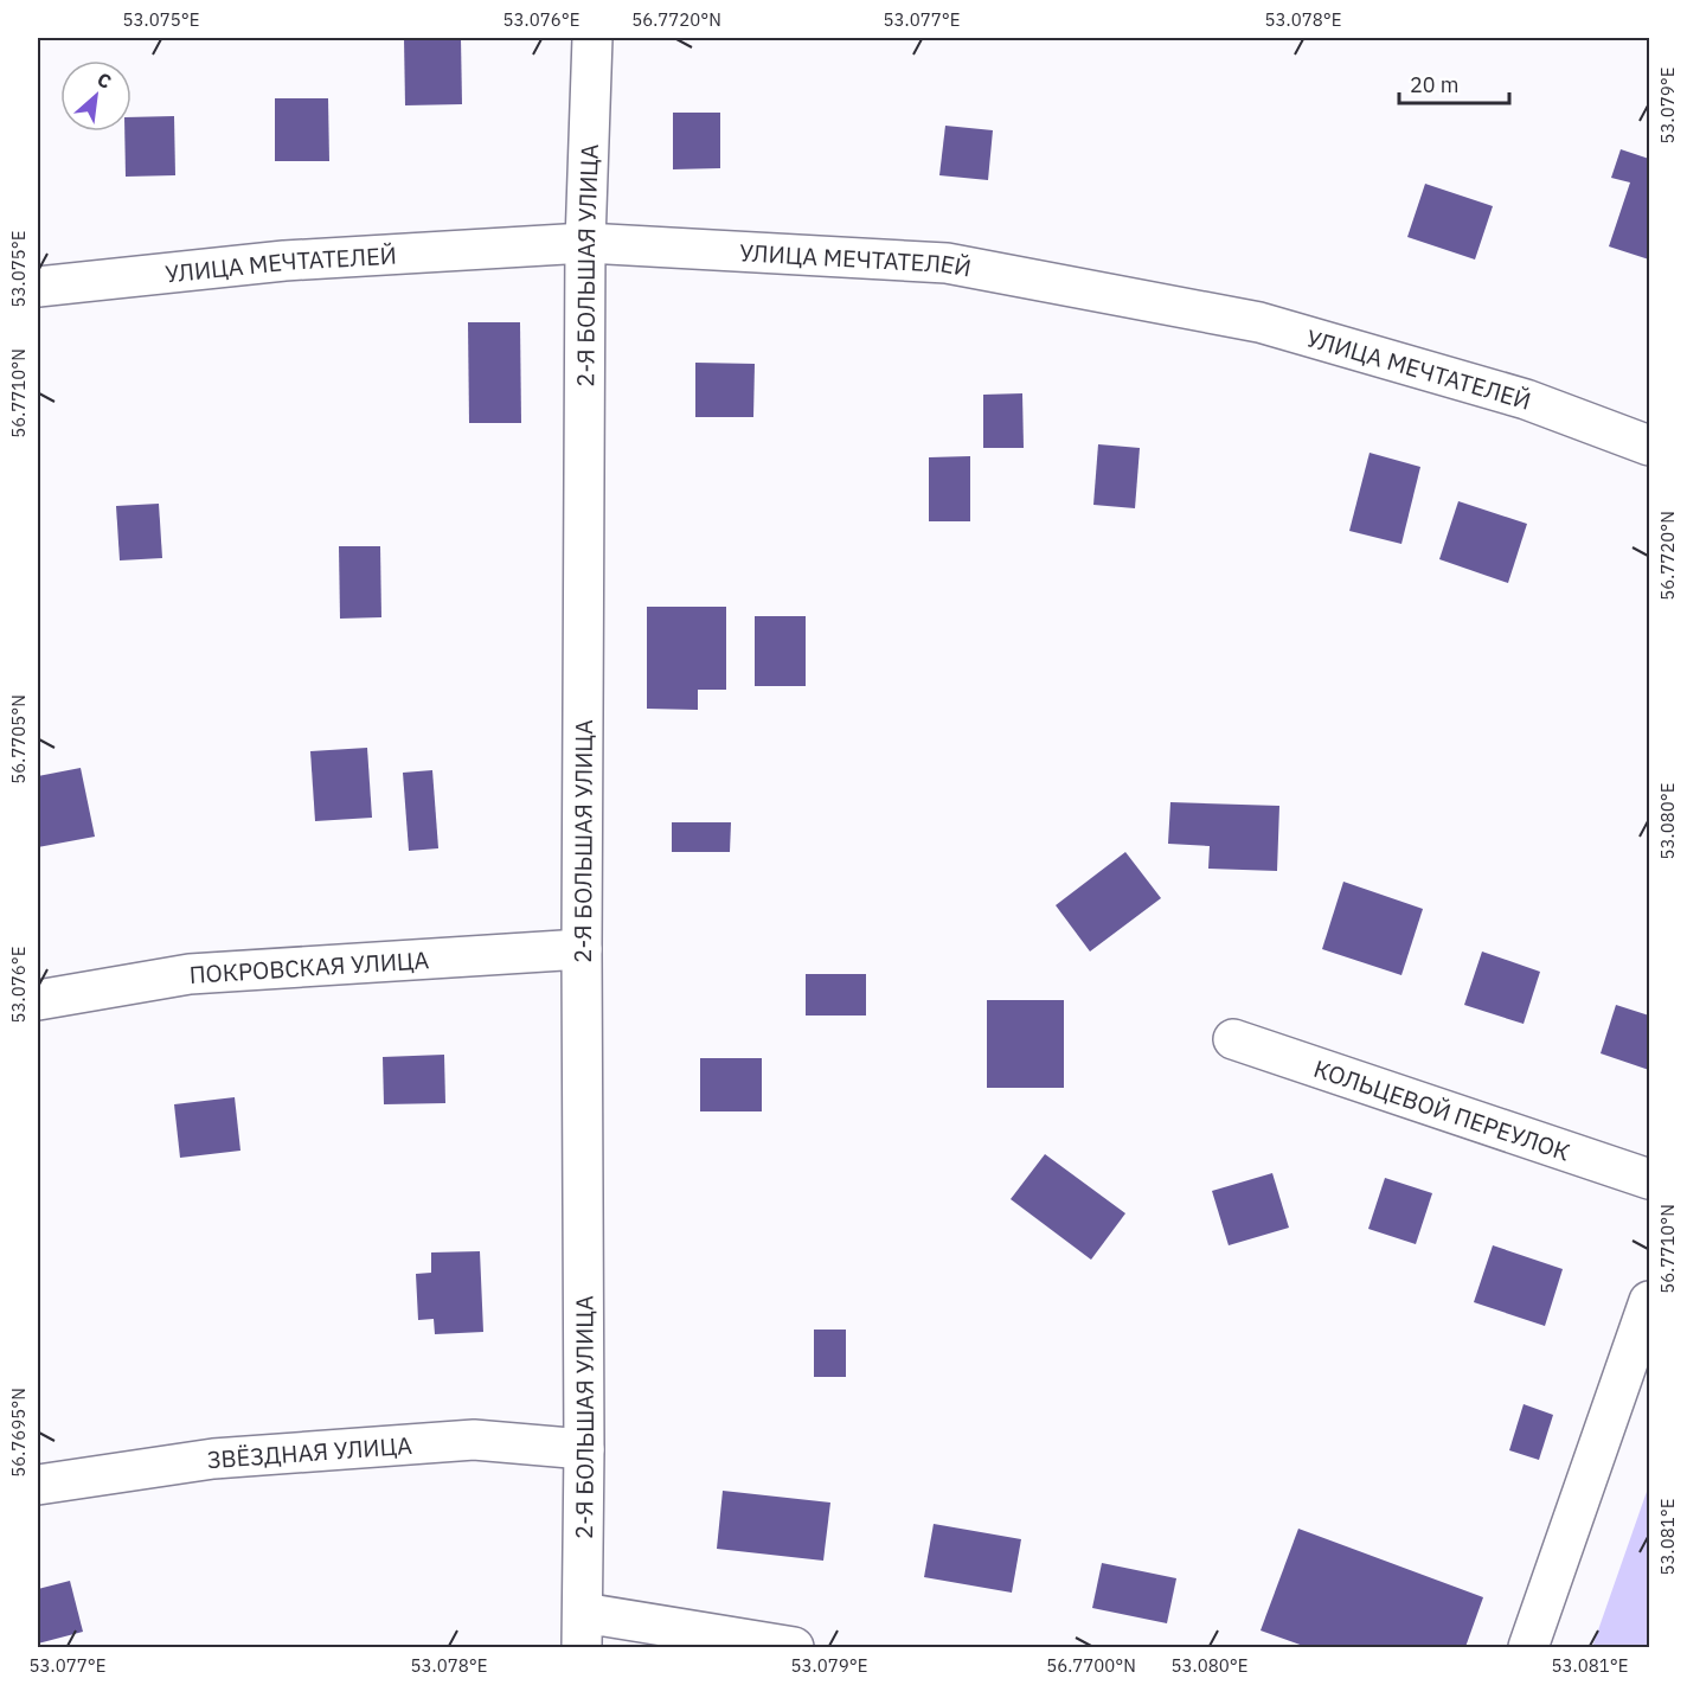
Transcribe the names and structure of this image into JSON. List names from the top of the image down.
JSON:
{
  "streets": {
    "street": [
      "УЛИЦА МЕЧТАТЕЛЕЙ",
      "2-Я БОЛЬШАЯ УЛИЦА",
      "ПОКРОВСКАЯ УЛИЦА",
      "КОЛЬЦЕВОЙ ПЕРЕУЛОК",
      "ЗВЁЗДНАЯ УЛИЦА"
    ]
  },
  "crossings": [
    ["УЛИЦА МЕЧТАТЕЛЕЙ", "2-Я БОЛЬШАЯ УЛИЦА"],
    ["2-Я БОЛЬШАЯ УЛИЦА", "ПОКРОВСКАЯ УЛИЦА"],
    ["2-Я БОЛЬШАЯ УЛИЦА", "ЗВЁЗДНАЯ УЛИЦА"]
  ],
  "scale_bar": "20 m",
  "north": "top right",
  "coordinates": [
    "53.075°E",
    "53.076°E",
    "56.7720°N",
    "53.077°E",
    "53.078°E",
    "53.079°E",
    "56.7710°N",
    "56.7705°N",
    "53.080°E",
    "56.7695°N",
    "53.081°E",
    "56.7700°N"
  ]
}
